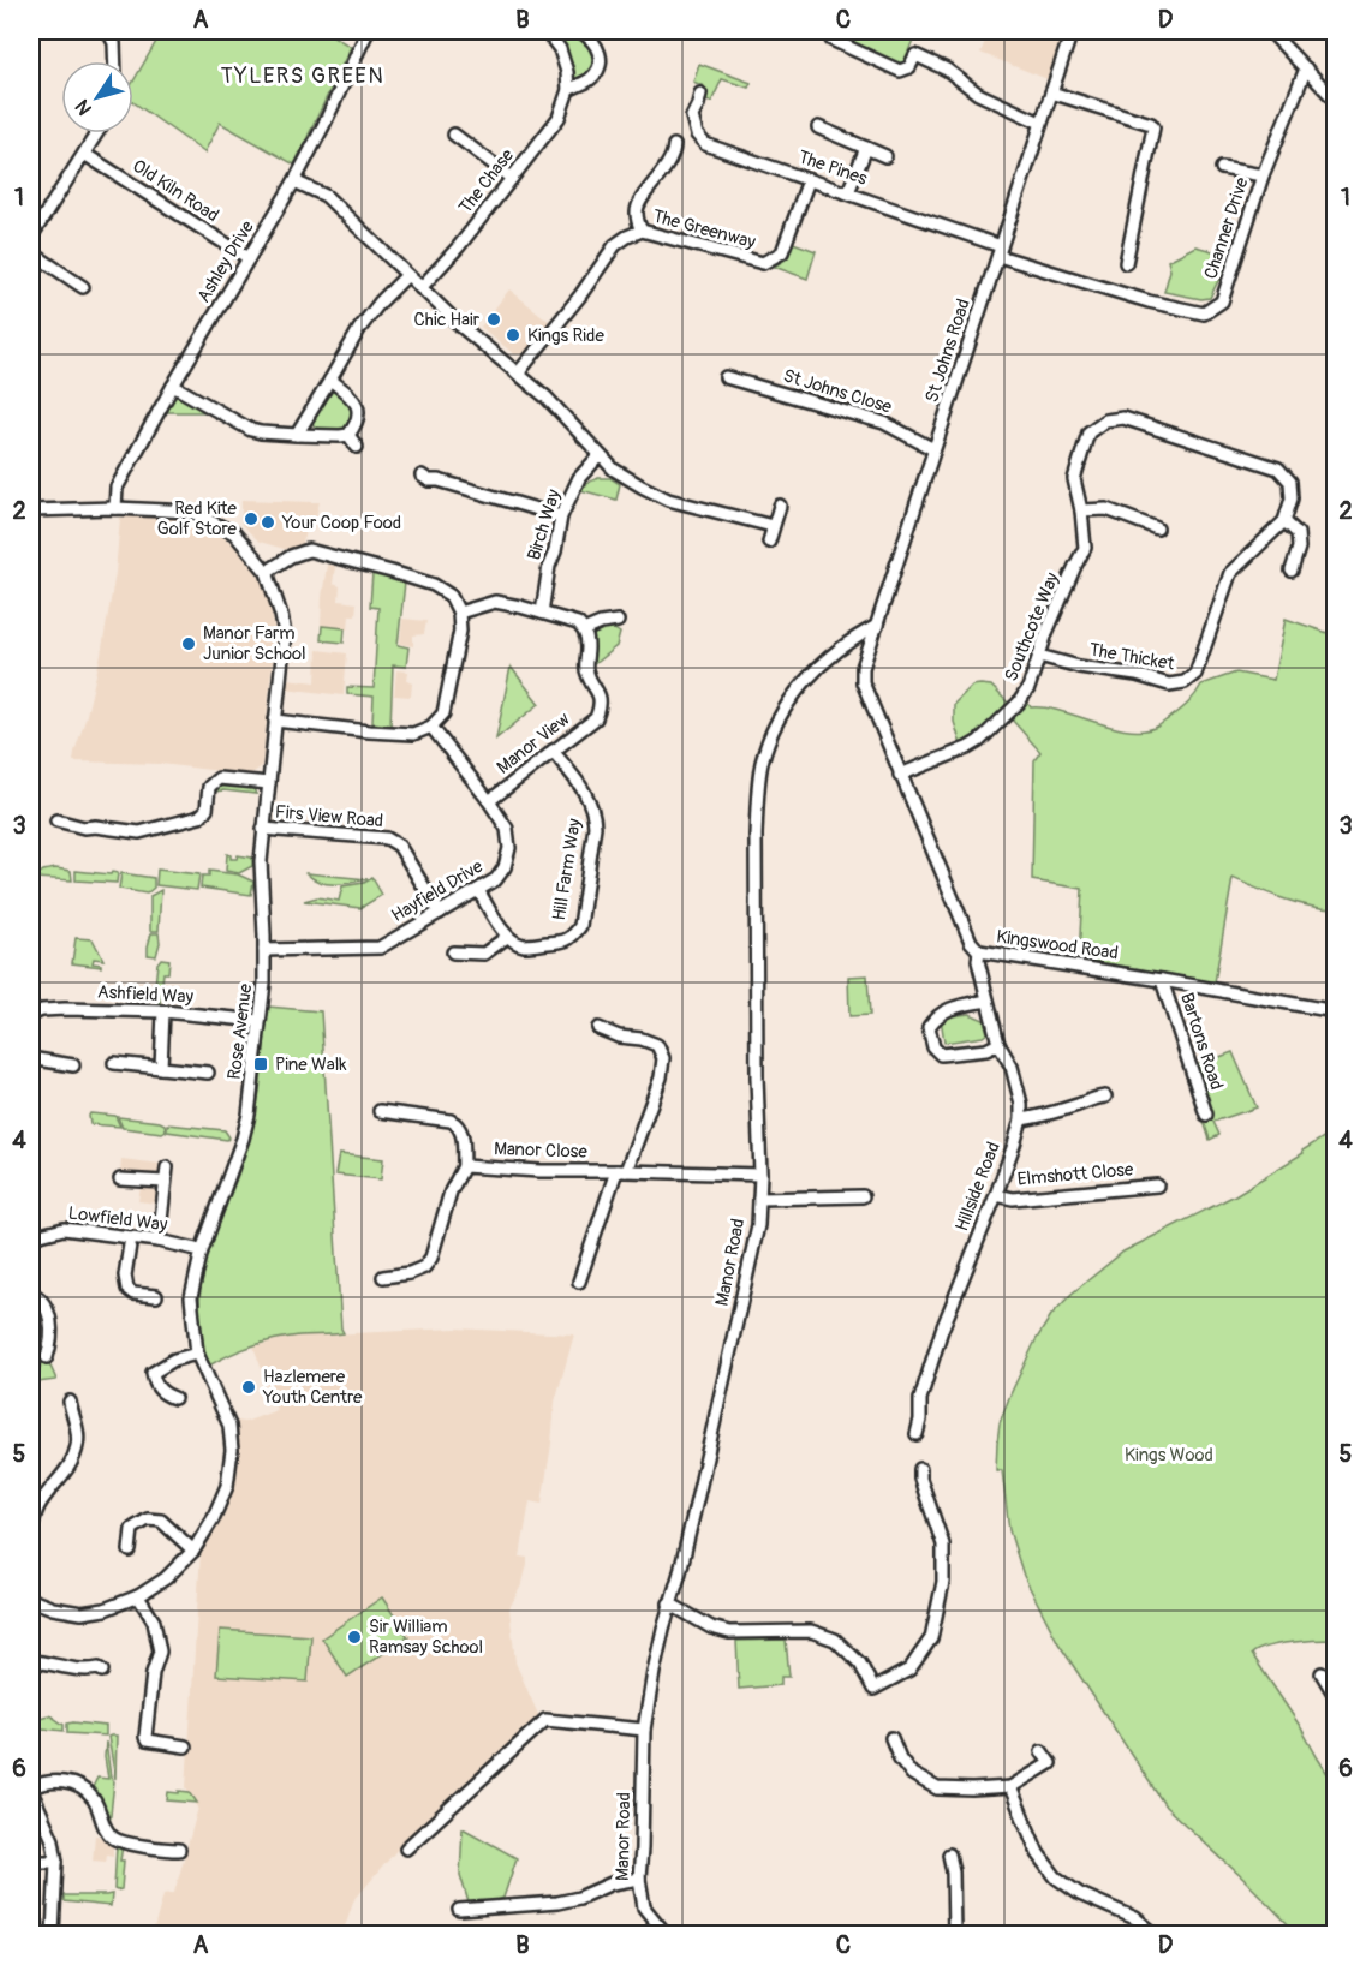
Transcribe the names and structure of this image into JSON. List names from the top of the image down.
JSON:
{
  "streets": {
    "street": [
      "The Pines",
      "The Chase",
      "Old Kiln Road",
      "Channer Drive",
      "The Greenway",
      "Ashley Drive",
      "St Johns Road",
      "St Johns Close",
      "Birch Way",
      "Southcote Way",
      "The Thicket",
      "Manor View",
      "Firs View Road",
      "Hill Farm Way",
      "Hayfield Drive",
      "Kingswood Road",
      "Ashfield Way",
      "Rose Avenue",
      "Bartons Road",
      "Manor Close",
      "Elmshott Close",
      "Hillside Road",
      "Lowfield Way",
      "Manor Road"
    ]
  },
  "crossings": [
    ["The Pines", "Channer Drive"],
    ["The Pines", "The Greenway"],
    ["The Pines", "St Johns Road"],
    ["Old Kiln Road", "Ashley Drive"],
    ["Channer Drive", "St Johns Road"],
    ["Ashley Drive", "Rose Avenue"],
    ["St Johns Road", "St Johns Close"],
    ["St Johns Road", "Kingswood Road"],
    ["St Johns Road", "Manor Road"],
    ["Southcote Way", "The Thicket"],
    ["Southcote Way", "Kingswood Road"],
    ["Manor View", "Hill Farm Way"],
    ["Manor View", "Hayfield Drive"],
    ["Firs View Road", "Hayfield Drive"],
    ["Firs View Road", "Rose Avenue"],
    ["Hayfield Drive", "Rose Avenue"],
    ["Kingswood Road", "Bartons Road"],
    ["Kingswood Road", "Hillside Road"],
    ["Ashfield Way", "Rose Avenue"],
    ["Rose Avenue", "Lowfield Way"],
    ["Manor Close", "Manor Road"],
    ["Elmshott Close", "Hillside Road"]
  ],
  "districts": ["TYLERS GREEN"],
  "parks": ["Kings Wood"],
  "places": {
    "other": [
      "Chic Hair",
      "Kings Ride",
      "Red Kite Golf Store",
      "Your Coop Food",
      "Manor Farm Junior School",
      "Hazlemere Youth Centre",
      "Sir William Ramsay School"
    ],
    "transit": ["Pine Walk"]
  },
  "north": "bottom left",
  "grid": {
    "columns": [
      "A",
      "B",
      "C",
      "D"
    ],
    "rows": [
      "1",
      "2",
      "3",
      "4",
      "5",
      "6"
    ]
  }
}
